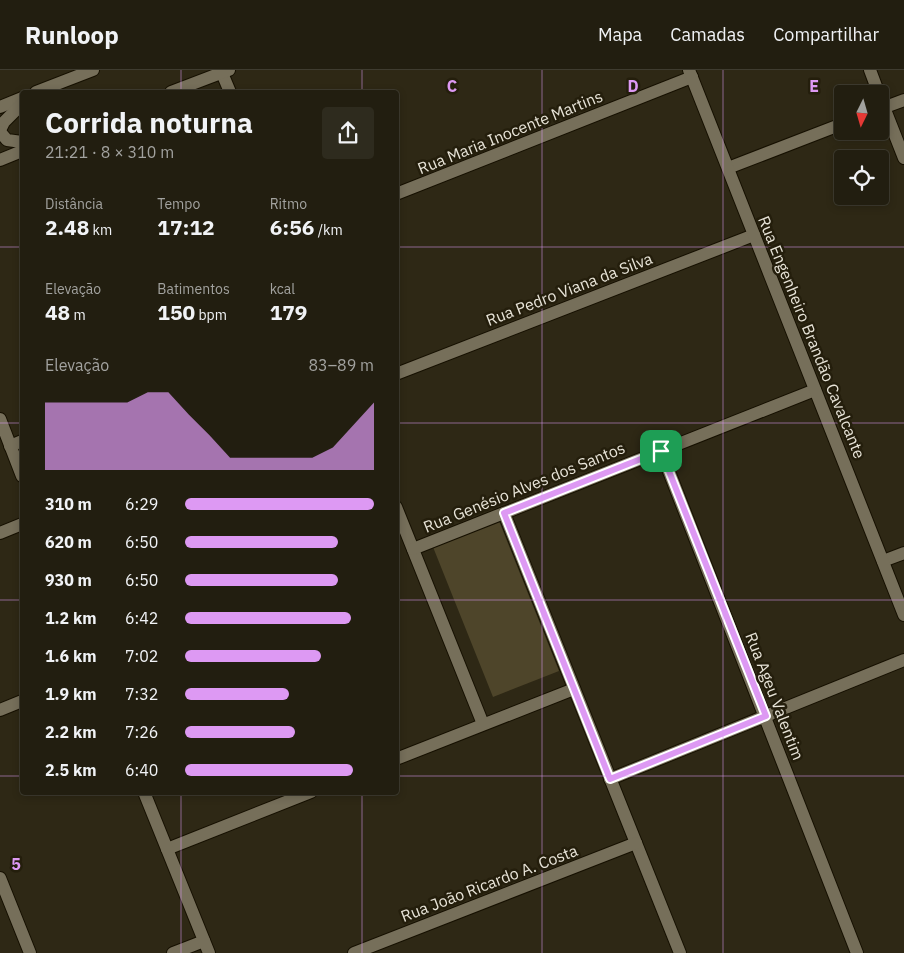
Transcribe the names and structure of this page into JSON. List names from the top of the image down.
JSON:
{
  "streets": {
    "street": [
      "Rua Maria Inocente Martins",
      "Rua Pedro Viana da Silva",
      "Rua Engenheiro Brandão Cavalcante",
      "Rua Genésio Alves dos Santos",
      "Rua Ageu Valentim",
      "Rua João Ricardo A. Costa"
    ]
  },
  "crossings": [
    ["Rua Maria Inocente Martins", "Rua Engenheiro Brandão Cavalcante"],
    ["Rua Pedro Viana da Silva", "Rua Engenheiro Brandão Cavalcante"],
    ["Rua Engenheiro Brandão Cavalcante", "Rua Genésio Alves dos Santos"],
    ["Rua Genésio Alves dos Santos", "Rua Ageu Valentim"]
  ],
  "north": "bottom",
  "page": {
    "header": "Runloop",
    "nav": ["Mapa", "Camadas", "Compartilhar"],
    "heading": ["Corrida noturna", "21:21 · 8 × 310 m"],
    "stats": [
      ["Distância", "2.48 km"],
      ["Tempo", "17:12"],
      ["Ritmo", "6:56 /km"],
      ["Elevação", "48 m"],
      ["Batimentos", "150 bpm"],
      ["kcal", "179"]
    ],
    "chart": ["Elevação", "83–89 m"],
    "list": [
      {
        "name": "310 m",
        "note": "6:29"
      },
      {
        "name": "620 m",
        "note": "6:50"
      },
      {
        "name": "930 m",
        "note": "6:50"
      },
      {
        "name": "1.2 km",
        "note": "6:42"
      },
      {
        "name": "1.6 km",
        "note": "7:02"
      },
      {
        "name": "1.9 km",
        "note": "7:32"
      },
      {
        "name": "2.2 km",
        "note": "7:26"
      },
      {
        "name": "2.5 km",
        "note": "6:40"
      }
    ]
  },
  "grid": {
    "columns": ["C", "D", "E"],
    "rows": ["5"]
  }
}
